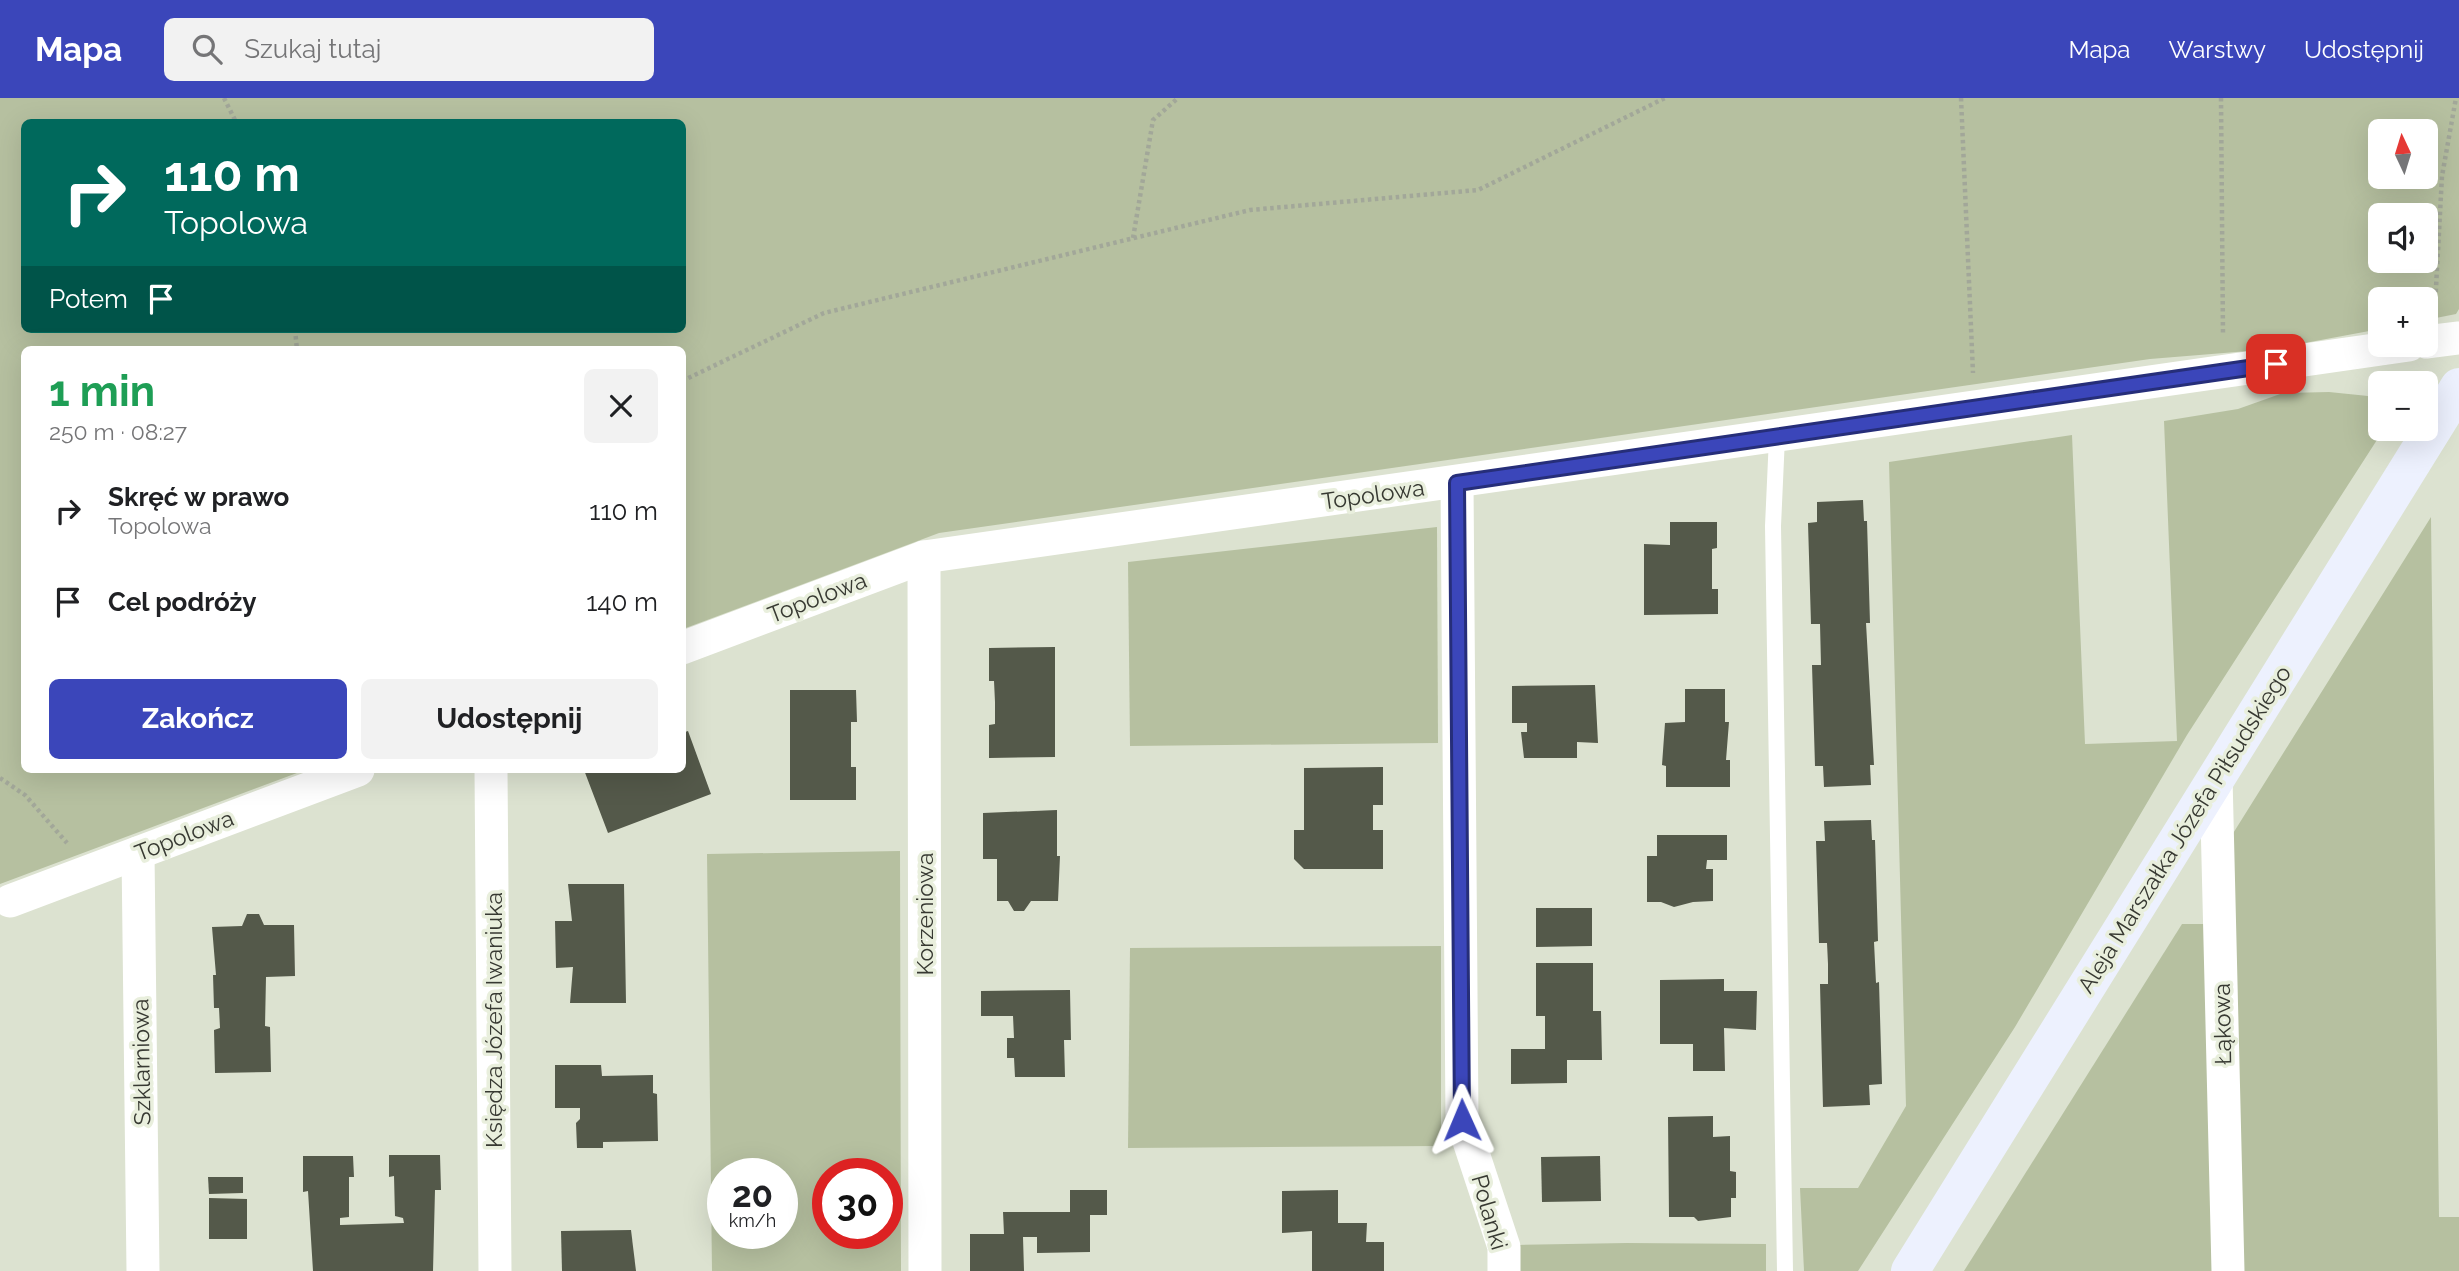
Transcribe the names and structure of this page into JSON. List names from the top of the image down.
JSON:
{
  "streets": {
    "main road": ["Aleja Marszałka Józefa Piłsudskiego"],
    "street": [
      "Topolowa",
      "Korzeniowa",
      "Księdza Józefa Iwaniuka",
      "Łąkowa",
      "Szklarniowa",
      "Polanki"
    ]
  },
  "crossings": [
    ["Topolowa", "Korzeniowa"],
    ["Topolowa", "Szklarniowa"],
    ["Topolowa", "Polanki"],
    ["Aleja Marszałka Józefa Piłsudskiego", "Łąkowa"]
  ],
  "north": "top",
  "page": {
    "header": "Mapa",
    "search": "Szukaj tutaj",
    "nav": ["Mapa", "Warstwy", "Udostępnij"],
    "map_buttons": ["+", "−"],
    "turn": ["110 m", "Topolowa"],
    "then": "Potem",
    "heading": ["1 min", "250 m · 08:27"],
    "list": [
      {
        "name": "Skręć w prawo",
        "note": "Topolowa",
        "value": "110 m"
      },
      {
        "name": "Cel podróży",
        "value": "140 m"
      }
    ],
    "buttons": ["Zakończ", "Udostępnij"],
    "speed": "20 km/h",
    "limit": "30"
  }
}
